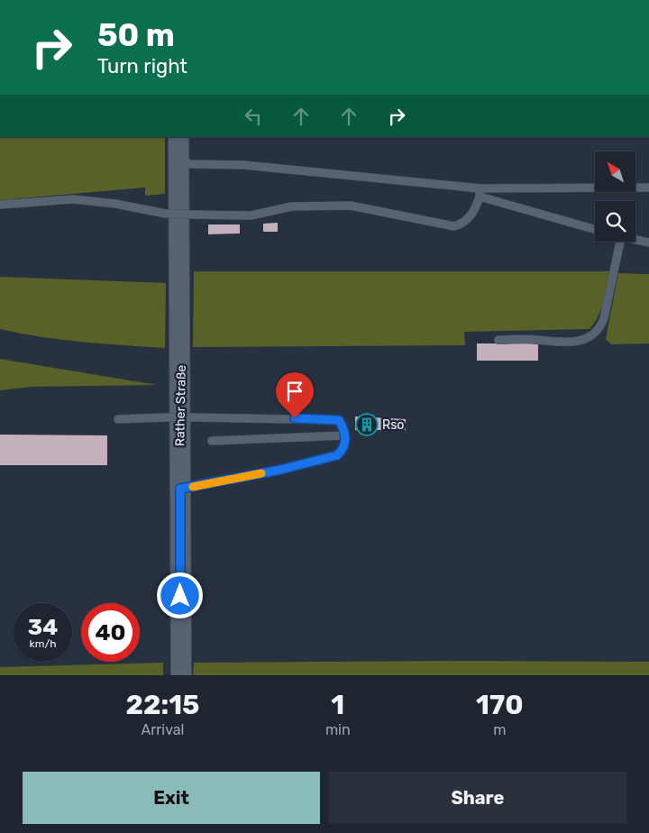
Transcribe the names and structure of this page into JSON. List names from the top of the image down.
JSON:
{
  "streets": {
    "street": ["Rather Straße"]
  },
  "places": {
    "building": ["Rso"]
  },
  "north": "top left",
  "page": {
    "turn": ["50 m", "Turn right"],
    "speed": "34 km/h",
    "limit": "40",
    "eta": [
      "22:15",
      "Arrival",
      "1",
      "min",
      "170",
      "m"
    ],
    "buttons": ["Exit", "Share"]
  }
}
